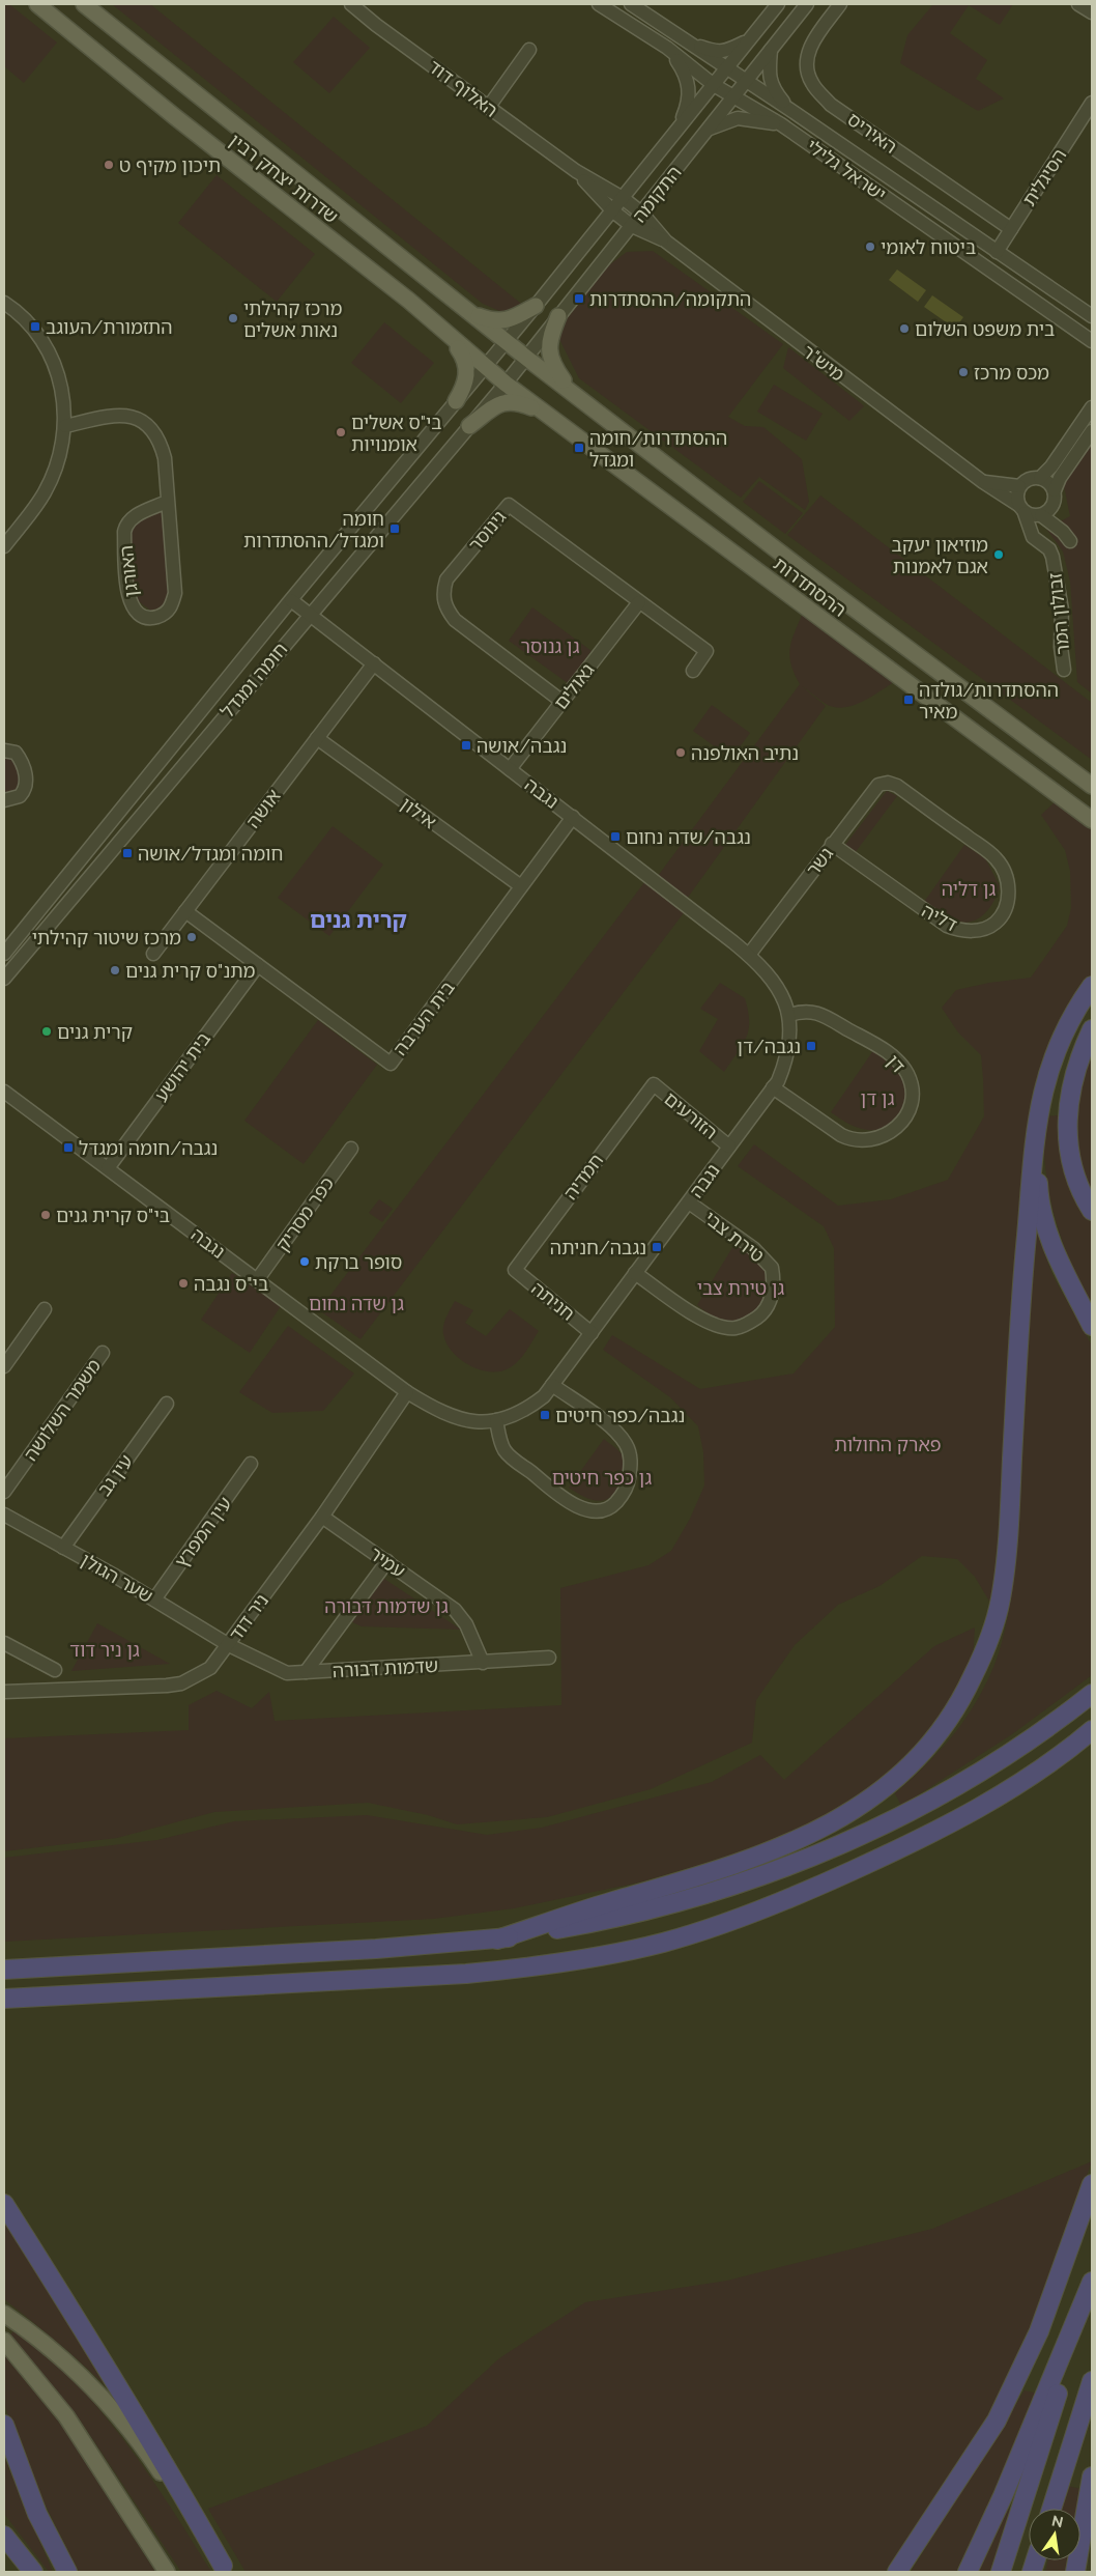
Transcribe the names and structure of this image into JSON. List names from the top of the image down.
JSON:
{
  "streets": {
    "main road": ["שדרות יצחק רבין", "ההסתדרות"],
    "street": [
      "האלוף דוד",
      "האיריס",
      "ישראל גלילי",
      "הסיגלית",
      "התקומה",
      "מיש\"ר",
      "גינוסר",
      "האורגן",
      "זבולון המר",
      "חומה ומגדל",
      "גאולים",
      "נגבה",
      "אושה",
      "אילון",
      "גשר",
      "דליה",
      "בית הערבה",
      "דן",
      "בית יהושע",
      "הזורעים",
      "חמדיה",
      "כפר מסריק",
      "טירת צבי",
      "חניתה",
      "משמר השלושה",
      "עין גב",
      "עין המפרץ",
      "עמיר",
      "שער הגולן",
      "ניר דוד",
      "שדמות דבורה"
    ]
  },
  "crossings": [
    ["האלוף דוד", "התקומה"],
    ["האלוף דוד", "מיש\"ר"],
    ["האיריס", "הסיגלית"],
    ["ישראל גלילי", "הסיגלית"],
    ["ישראל גלילי", "התקומה"],
    ["שדרות יצחק רבין", "התקומה"],
    ["שדרות יצחק רבין", "ההסתדרות"],
    ["שדרות יצחק רבין", "חומה ומגדל"],
    ["התקומה", "מיש\"ר"],
    ["התקומה", "ההסתדרות"],
    ["התקומה", "חומה ומגדל"],
    ["גינוסר", "גאולים"],
    ["ההסתדרות", "חומה ומגדל"],
    ["חומה ומגדל", "נגבה"],
    ["גאולים", "נגבה"],
    ["נגבה", "אושה"],
    ["נגבה", "גשר"],
    ["נגבה", "בית הערבה"],
    ["נגבה", "דן"],
    ["נגבה", "בית יהושע"],
    ["נגבה", "הזורעים"],
    ["נגבה", "כפר מסריק"],
    ["נגבה", "טירת צבי"],
    ["נגבה", "חניתה"],
    ["נגבה", "ניר דוד"],
    ["אושה", "אילון"],
    ["אושה", "בית הערבה"],
    ["אילון", "בית הערבה"],
    ["גשר", "דליה"],
    ["בית הערבה", "בית יהושע"],
    ["הזורעים", "חמדיה"],
    ["חמדיה", "חניתה"],
    ["עין גב", "שער הגולן"],
    ["עין המפרץ", "שער הגולן"],
    ["עמיר", "ניר דוד"],
    ["עמיר", "שדמות דבורה"],
    ["שער הגולן", "ניר דוד"],
    ["שער הגולן", "שדמות דבורה"],
    ["ניר דוד", "שדמות דבורה"]
  ],
  "districts": ["קרית גנים"],
  "parks": [
    "גן גנוסר",
    "גן דליה",
    "גן דן",
    "גן טירת צבי",
    "גן שדה נחום",
    "פארק החולות",
    "גן כפר חיטים",
    "גן שדמות דבורה",
    "גן ניר דוד"
  ],
  "places": {
    "other": [
      "תיכון מקיף ט",
      "ביטוח לאומי",
      "מרכז קהילתי נאות אשלים",
      "בית משפט השלום",
      "מכס מרכז",
      "בי\"ס אשלים אומנויות",
      "מוזיאון יעקב אגם לאמנות",
      "נתיב האולפנה",
      "מרכז שיטור קהילתי",
      "מתנ\"ס קרית גנים",
      "קרית גנים",
      "בי\"ס קרית גנים",
      "סופר ברקת",
      "בי\"ס נגבה"
    ],
    "transit": [
      "התקומה/ההסתדרות",
      "התזמורת/העוגב",
      "ההסתדרות/חומה ומגדל",
      "חומה ומגדל/ההסתדרות",
      "ההסתדרות/גולדה מאיר",
      "נגבה/אושה",
      "נגבה/שדה נחום",
      "חומה ומגדל/אושה",
      "נגבה/דן",
      "נגבה/חומה ומגדל",
      "נגבה/חניתה",
      "נגבה/כפר חיטים"
    ]
  },
  "north": "top"
}
